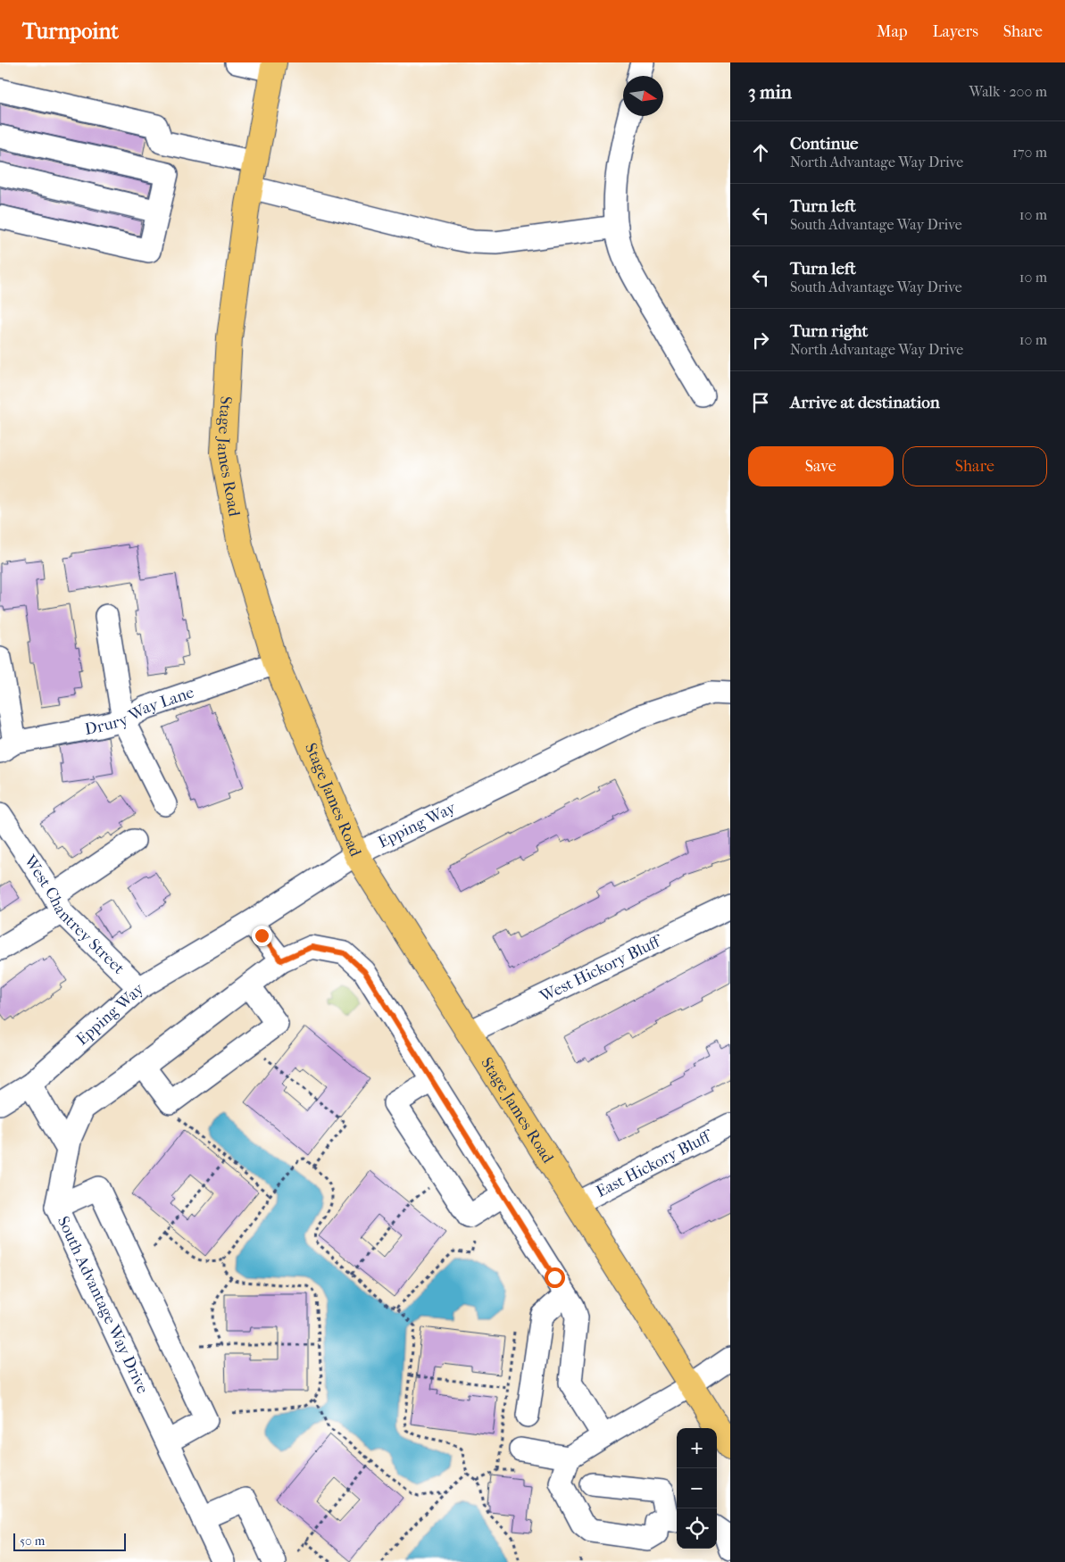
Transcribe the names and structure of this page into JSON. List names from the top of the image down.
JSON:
{
  "streets": {
    "main road": ["Stage James Road"],
    "street": [
      "Drury Way Lane",
      "Epping Way",
      "West Chantrey Street",
      "West Hickory Bluff",
      "East Hickory Bluff",
      "South Advantage Way Drive"
    ]
  },
  "crossings": [
    ["Stage James Road", "Drury Way Lane"],
    ["Stage James Road", "Epping Way"],
    ["Stage James Road", "West Hickory Bluff"],
    ["Stage James Road", "East Hickory Bluff"],
    ["Epping Way", "West Chantrey Street"]
  ],
  "scale_bar": "50 m",
  "north": "right",
  "page": {
    "header": "Turnpoint",
    "nav": ["Map", "Layers", "Share"],
    "heading": ["3 min", "Walk · 200 m"],
    "list": [
      ["Continue", "North Advantage Way Drive", "170 m"],
      ["Turn left", "South Advantage Way Drive", "10 m"],
      ["Turn left", "South Advantage Way Drive", "10 m"],
      ["Turn right", "North Advantage Way Drive", "10 m"],
      "Arrive at destination"
    ],
    "buttons": ["Save", "Share"],
    "map_buttons": ["+", "−"],
    "scale": "50 m"
  }
}
